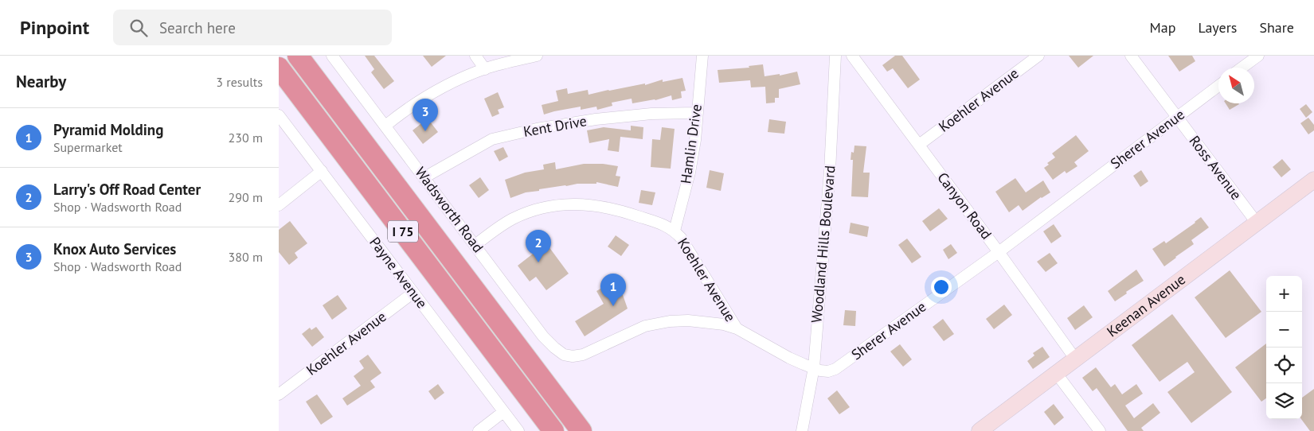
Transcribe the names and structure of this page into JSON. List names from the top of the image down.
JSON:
{
  "streets": {
    "highway": ["I 75"],
    "street": [
      "Koehler Avenue",
      "Kent Drive",
      "Sherer Avenue",
      "Hamlin Drive",
      "Ross Avenue",
      "Canyon Road",
      "Wadsworth Road",
      "Woodland Hills Boulevard",
      "Payne Avenue",
      "Keenan Avenue"
    ]
  },
  "crossings": [
    ["Koehler Avenue", "Sherer Avenue"],
    ["Koehler Avenue", "Hamlin Drive"],
    ["Koehler Avenue", "Canyon Road"],
    ["Koehler Avenue", "Wadsworth Road"],
    ["Koehler Avenue", "Payne Avenue"],
    ["Kent Drive", "Hamlin Drive"],
    ["Kent Drive", "Wadsworth Road"],
    ["Sherer Avenue", "Ross Avenue"],
    ["Sherer Avenue", "Canyon Road"],
    ["Sherer Avenue", "Wadsworth Road"],
    ["Sherer Avenue", "Woodland Hills Boulevard"],
    ["Ross Avenue", "Keenan Avenue"],
    ["Canyon Road", "Keenan Avenue"]
  ],
  "north": "top left",
  "page": {
    "header": "Pinpoint",
    "search": "Search here",
    "nav": ["Map", "Layers", "Share"],
    "heading": ["Nearby", "3 results"],
    "pins": ["3", "2", "1"],
    "list": [
      {
        "mark": "1",
        "name": "Pyramid Molding",
        "note": "Supermarket",
        "value": "230 m"
      },
      {
        "mark": "2",
        "name": "Larry's Off Road Center",
        "note": "Shop · Wadsworth Road",
        "value": "290 m"
      },
      {
        "mark": "3",
        "name": "Knox Auto Services",
        "note": "Shop · Wadsworth Road",
        "value": "380 m"
      }
    ],
    "map_buttons": ["+", "−"]
  }
}
